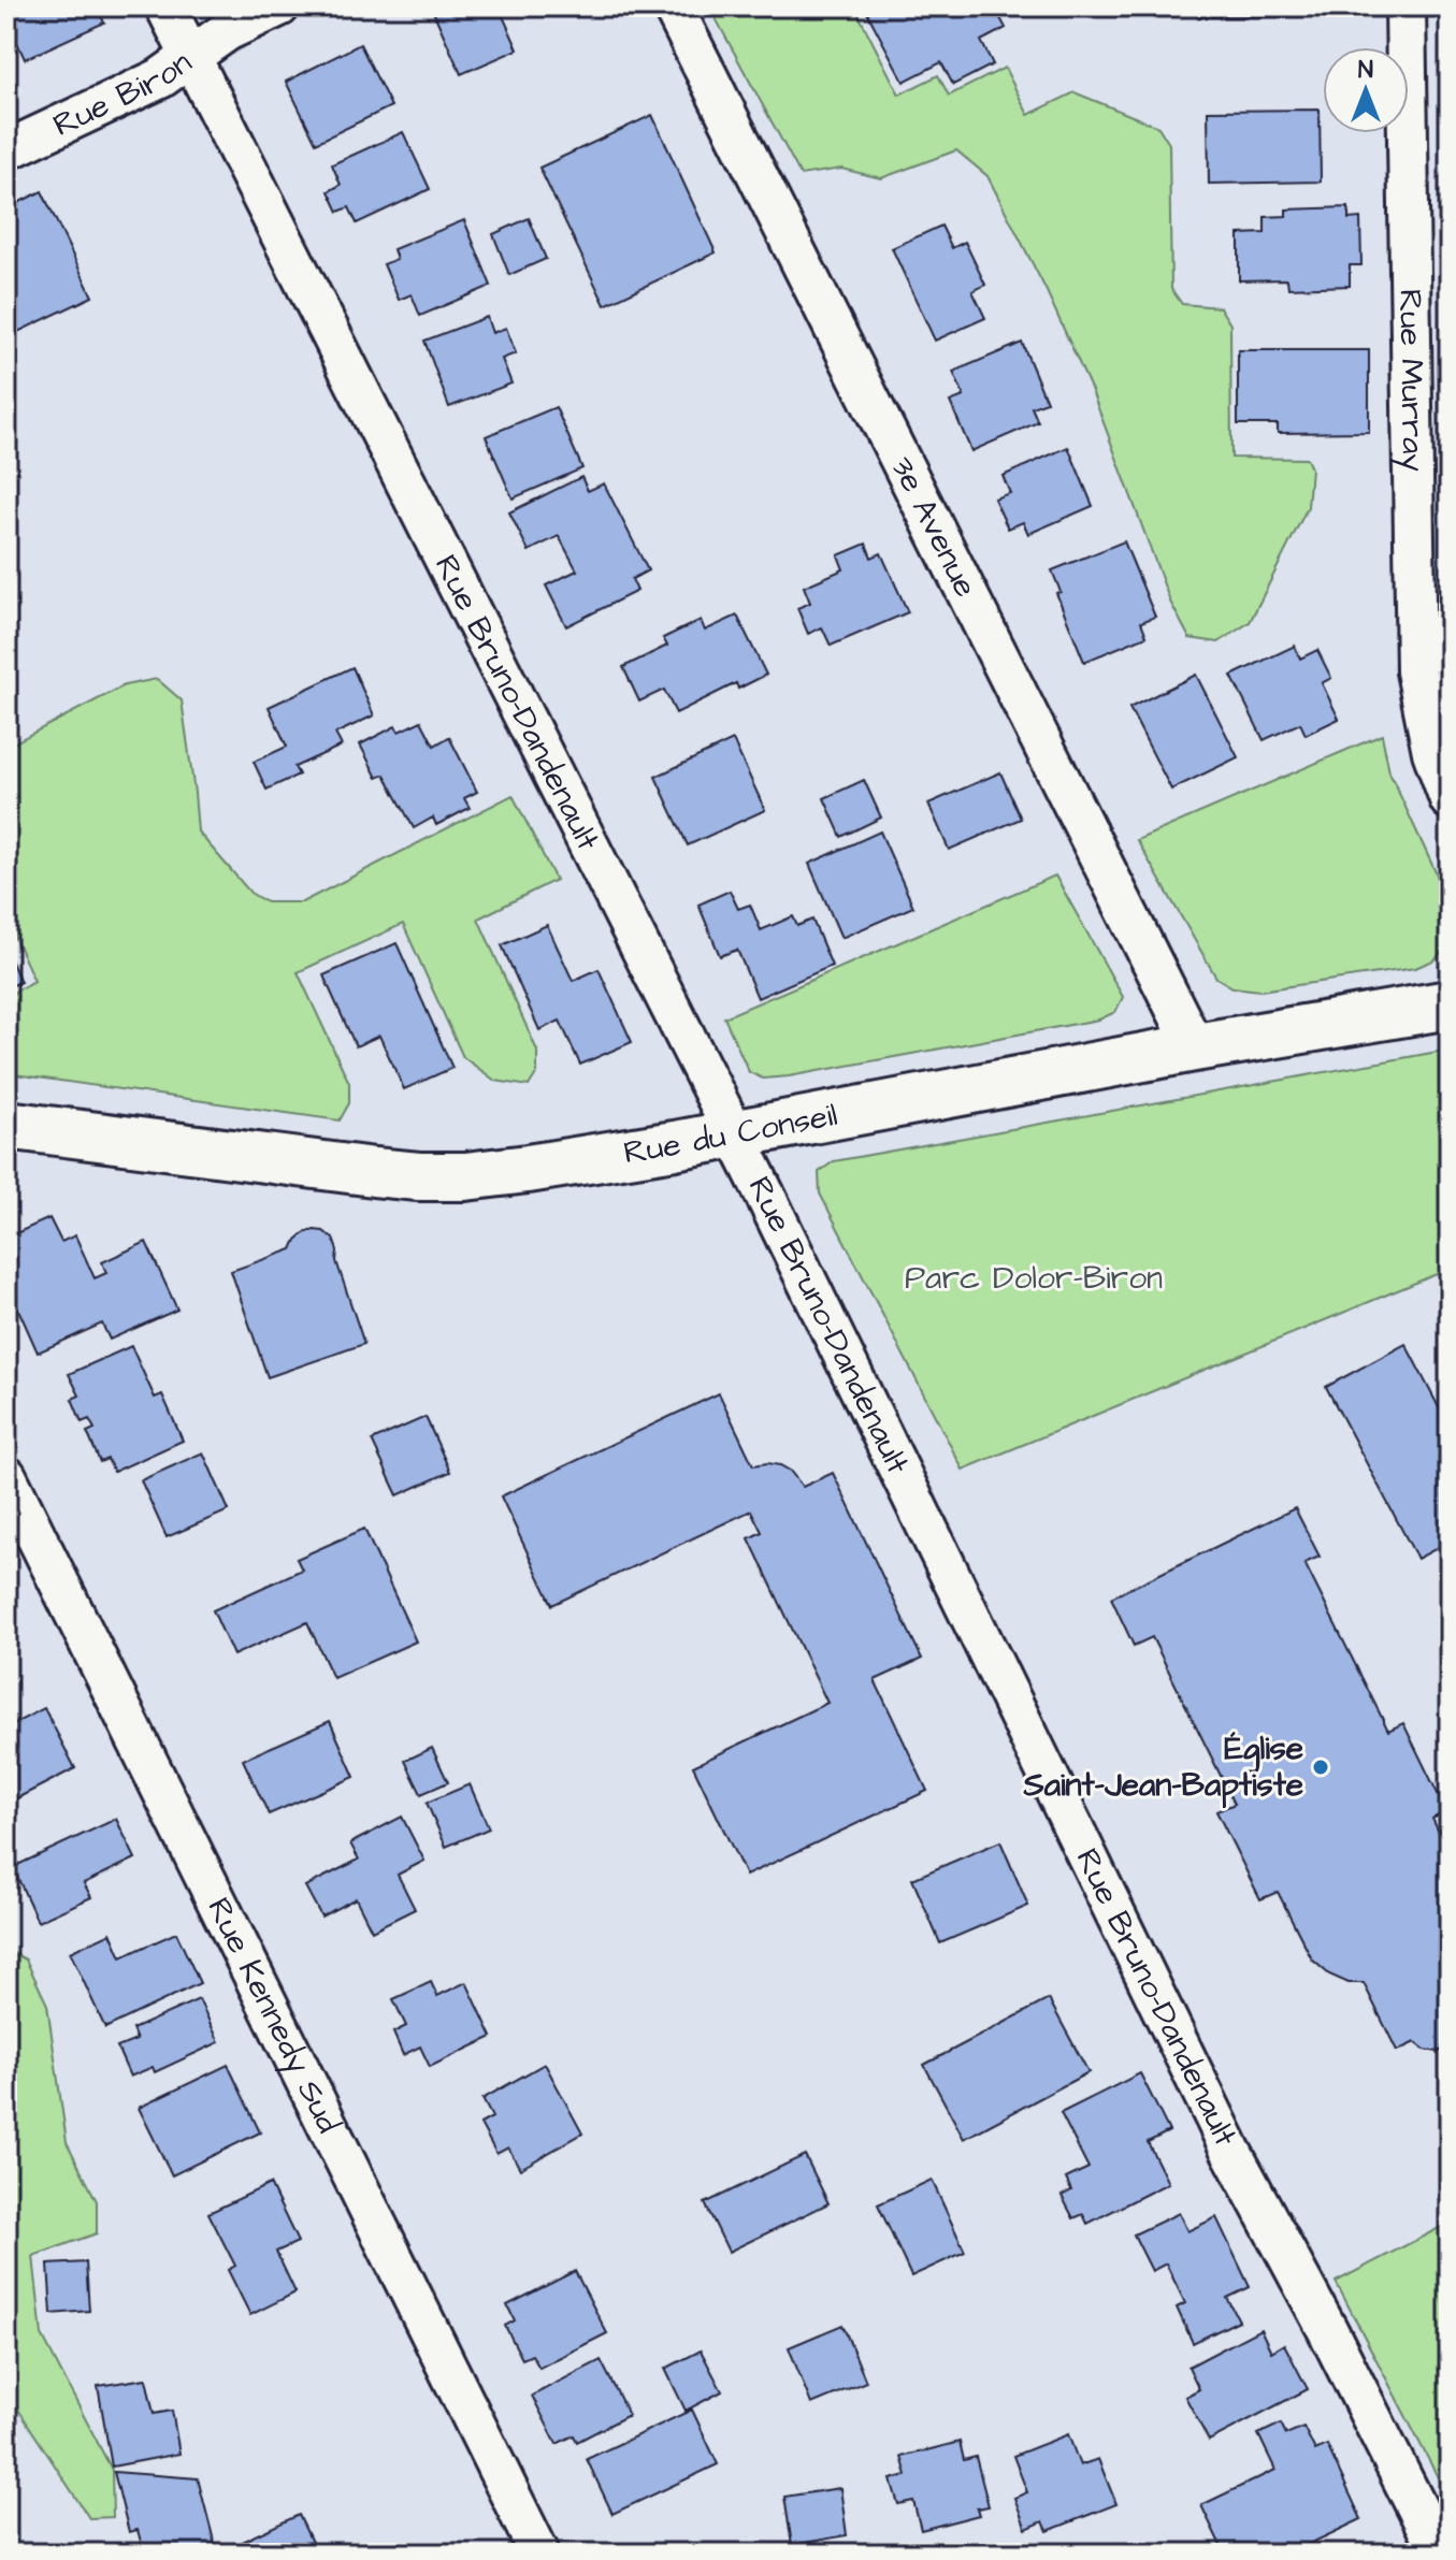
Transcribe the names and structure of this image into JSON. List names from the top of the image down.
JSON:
{
  "streets": {
    "street": [
      "Rue Biron",
      "Rue Murray",
      "3e Avenue",
      "Rue Bruno-Dandenault",
      "Rue du Conseil",
      "Rue Kennedy Sud"
    ]
  },
  "crossings": [
    ["Rue Biron", "Rue Bruno-Dandenault"],
    ["3e Avenue", "Rue du Conseil"],
    ["Rue Bruno-Dandenault", "Rue du Conseil"]
  ],
  "parks": ["Parc Dolor-Biron"],
  "places": ["Église Saint-Jean-Baptiste"],
  "north": "top"
}
